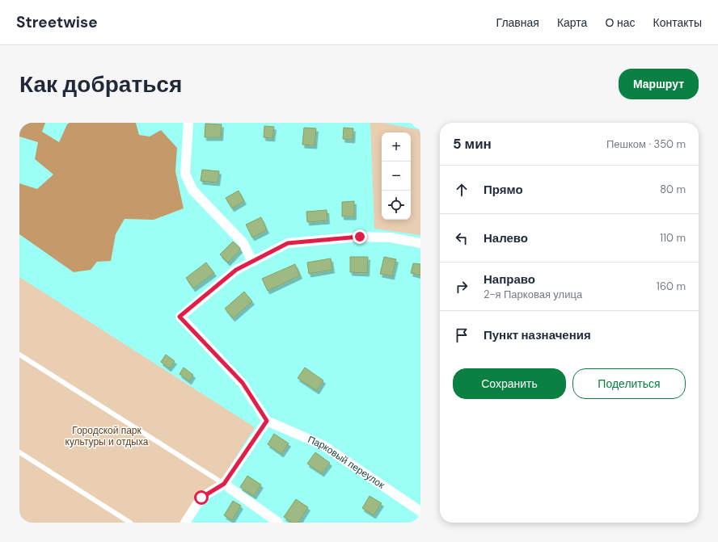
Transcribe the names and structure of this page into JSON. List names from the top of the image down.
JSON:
{
  "streets": {
    "street": ["Парковый переулок"]
  },
  "parks": ["Городской парк культуры и отдыха"],
  "page": {
    "header": "Streetwise",
    "nav": [
      "Главная",
      "Карта",
      "О нас",
      "Контакты"
    ],
    "buttons": [
      "Маршрут",
      ["Сохранить", "Поделиться"]
    ],
    "title": "Как добраться",
    "heading": ["5 мин", "Пешком · 350 m"],
    "map_buttons": ["+", "−"],
    "list": [
      ["Прямо", "80 m"],
      ["Налево", "110 m"],
      ["Направо", "2-я Парковая улица", "160 m"],
      "Пункт назначения"
    ]
  }
}
